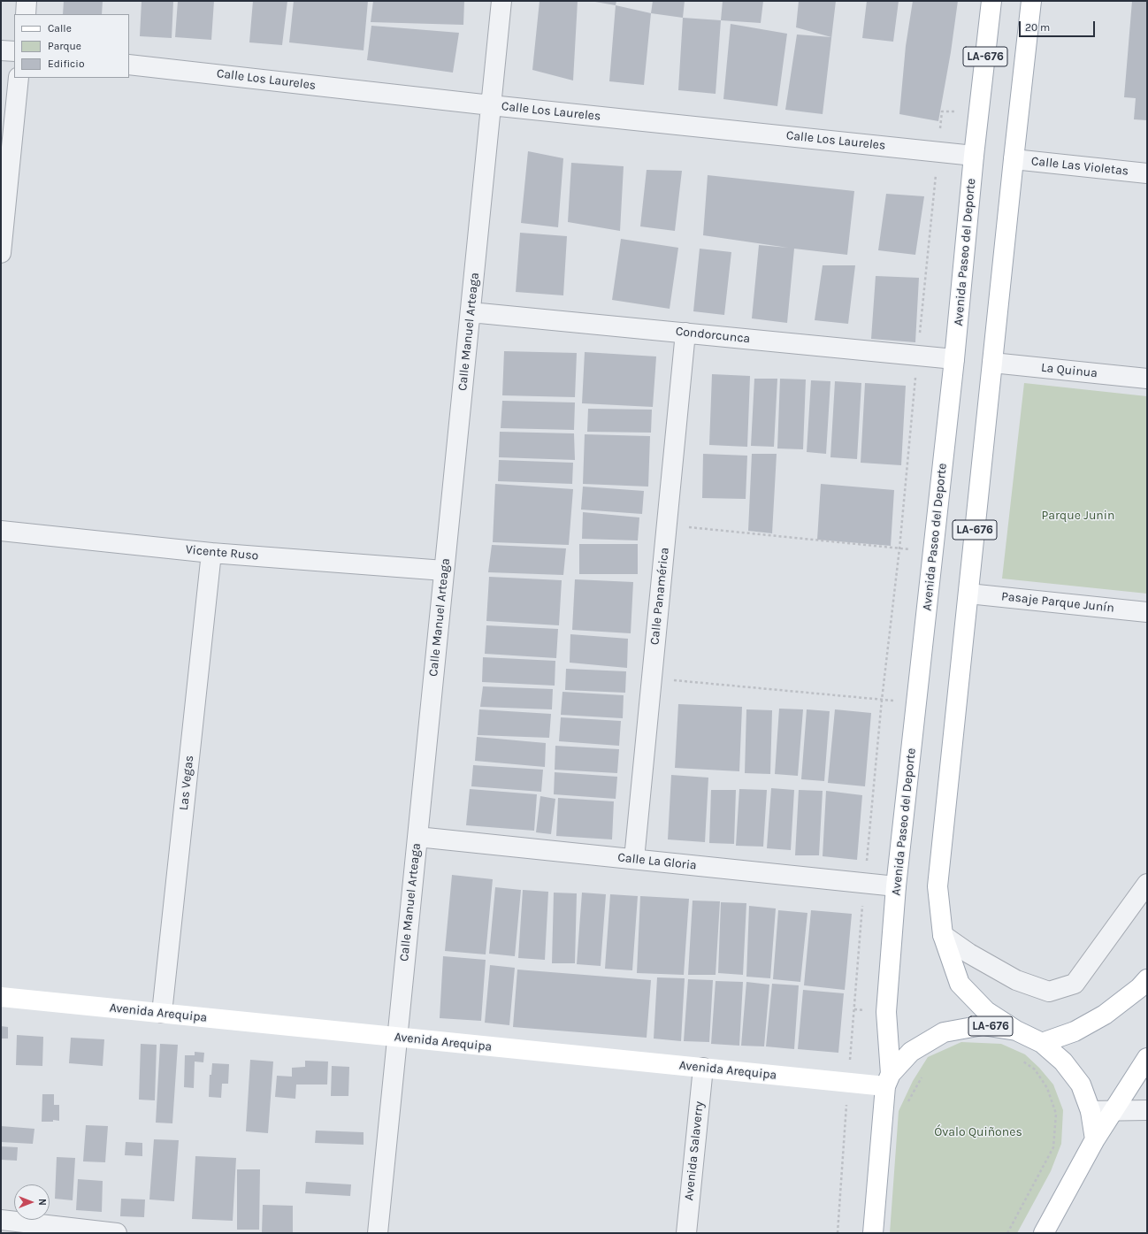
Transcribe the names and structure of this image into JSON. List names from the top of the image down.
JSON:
{
  "streets": {
    "main road": ["LA-676", "Avenida Paseo del Deporte", "Avenida Arequipa"],
    "street": [
      "Calle Los Laureles",
      "Calle Las Violetas",
      "Calle Manuel Arteaga",
      "Condorcunca",
      "La Quinua",
      "Vicente Ruso",
      "Calle Panamérica",
      "Pasaje Parque Junín",
      "Las Vegas",
      "Calle La Gloria",
      "Avenida Salaverry"
    ]
  },
  "crossings": [
    ["LA-676", "Calle Las Violetas"],
    ["LA-676", "Avenida Paseo del Deporte"],
    ["LA-676", "La Quinua"],
    ["LA-676", "Pasaje Parque Junín"],
    ["LA-676", "Avenida Arequipa"],
    ["Calle Los Laureles", "Avenida Paseo del Deporte"],
    ["Calle Los Laureles", "Calle Manuel Arteaga"],
    ["Avenida Paseo del Deporte", "Condorcunca"],
    ["Avenida Paseo del Deporte", "Calle La Gloria"],
    ["Avenida Paseo del Deporte", "Avenida Arequipa"],
    ["Calle Manuel Arteaga", "Condorcunca"],
    ["Calle Manuel Arteaga", "Vicente Ruso"],
    ["Calle Manuel Arteaga", "Calle La Gloria"],
    ["Calle Manuel Arteaga", "Avenida Arequipa"],
    ["Condorcunca", "Calle Panamérica"],
    ["Vicente Ruso", "Las Vegas"],
    ["Calle Panamérica", "Calle La Gloria"],
    ["Las Vegas", "Avenida Arequipa"],
    ["Avenida Arequipa", "Avenida Salaverry"]
  ],
  "parks": ["Parque Junin", "Óvalo Quiñones"],
  "legend": ["Calle", "Parque", "Edificio"],
  "scale_bar": "20 m",
  "north": "right"
}
